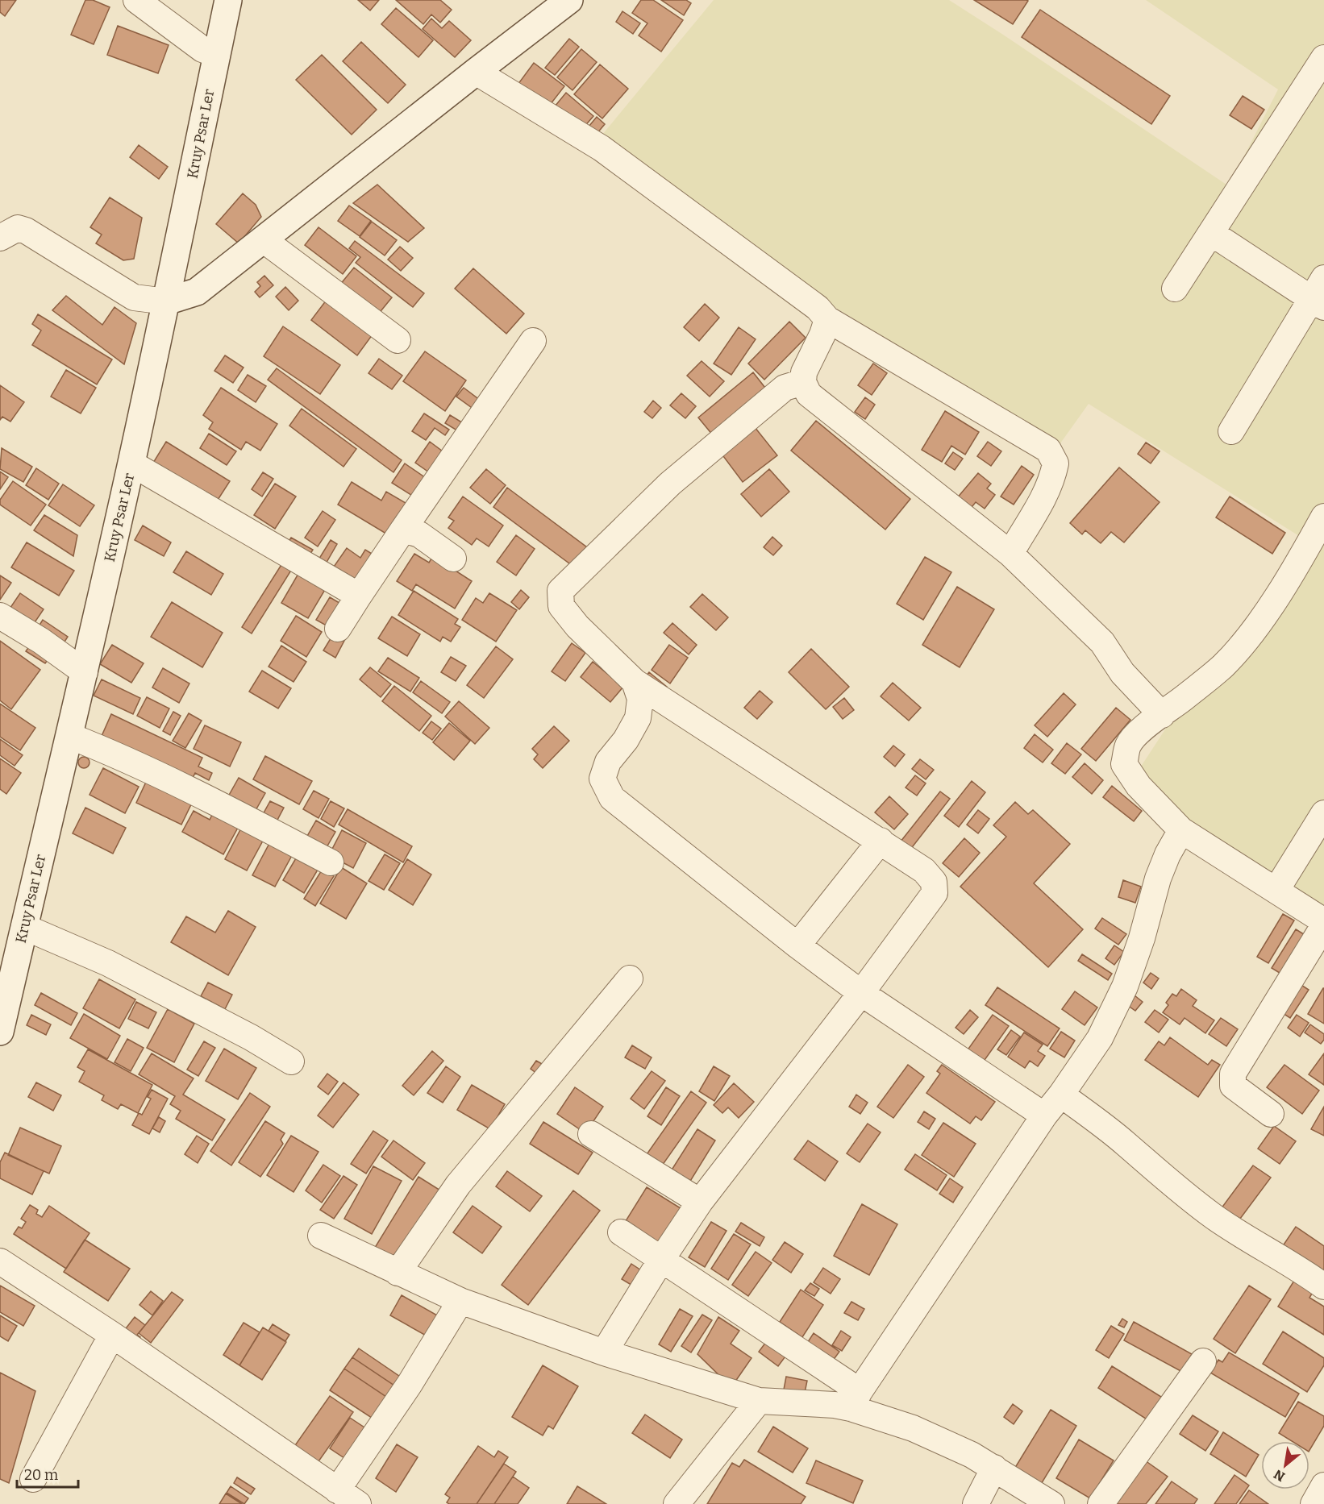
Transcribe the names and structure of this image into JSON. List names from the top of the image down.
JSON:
{
  "streets": {
    "street": ["Kruy Psar Ler"]
  },
  "scale_bar": "20 m",
  "north": "bottom left"
}
